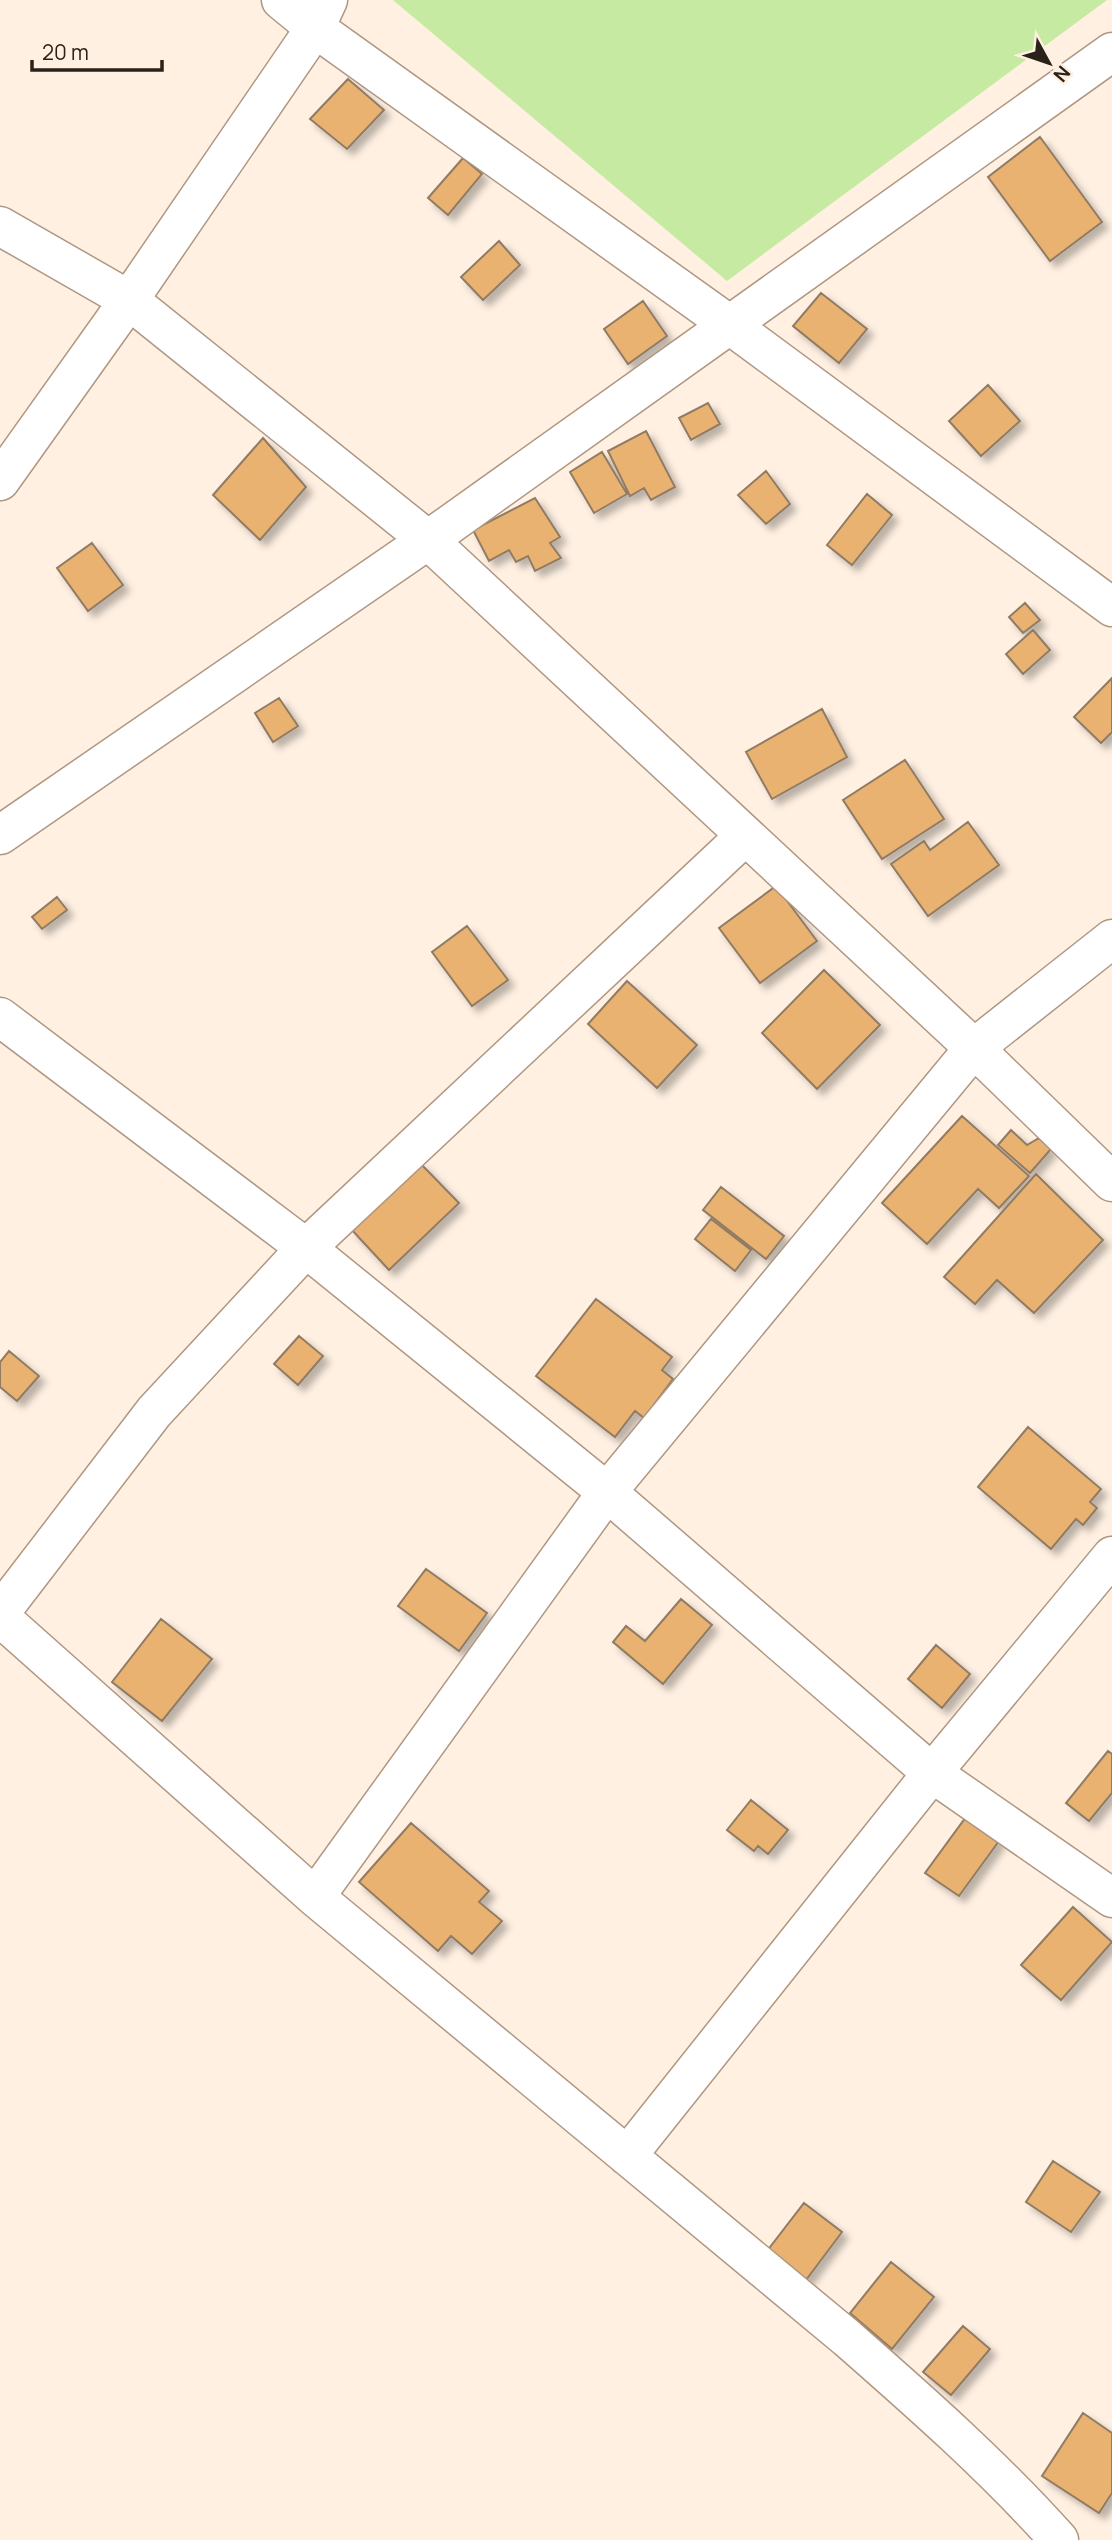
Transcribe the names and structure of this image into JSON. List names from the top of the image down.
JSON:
{
  "scale_bar": "20 m",
  "north": "bottom right"
}
